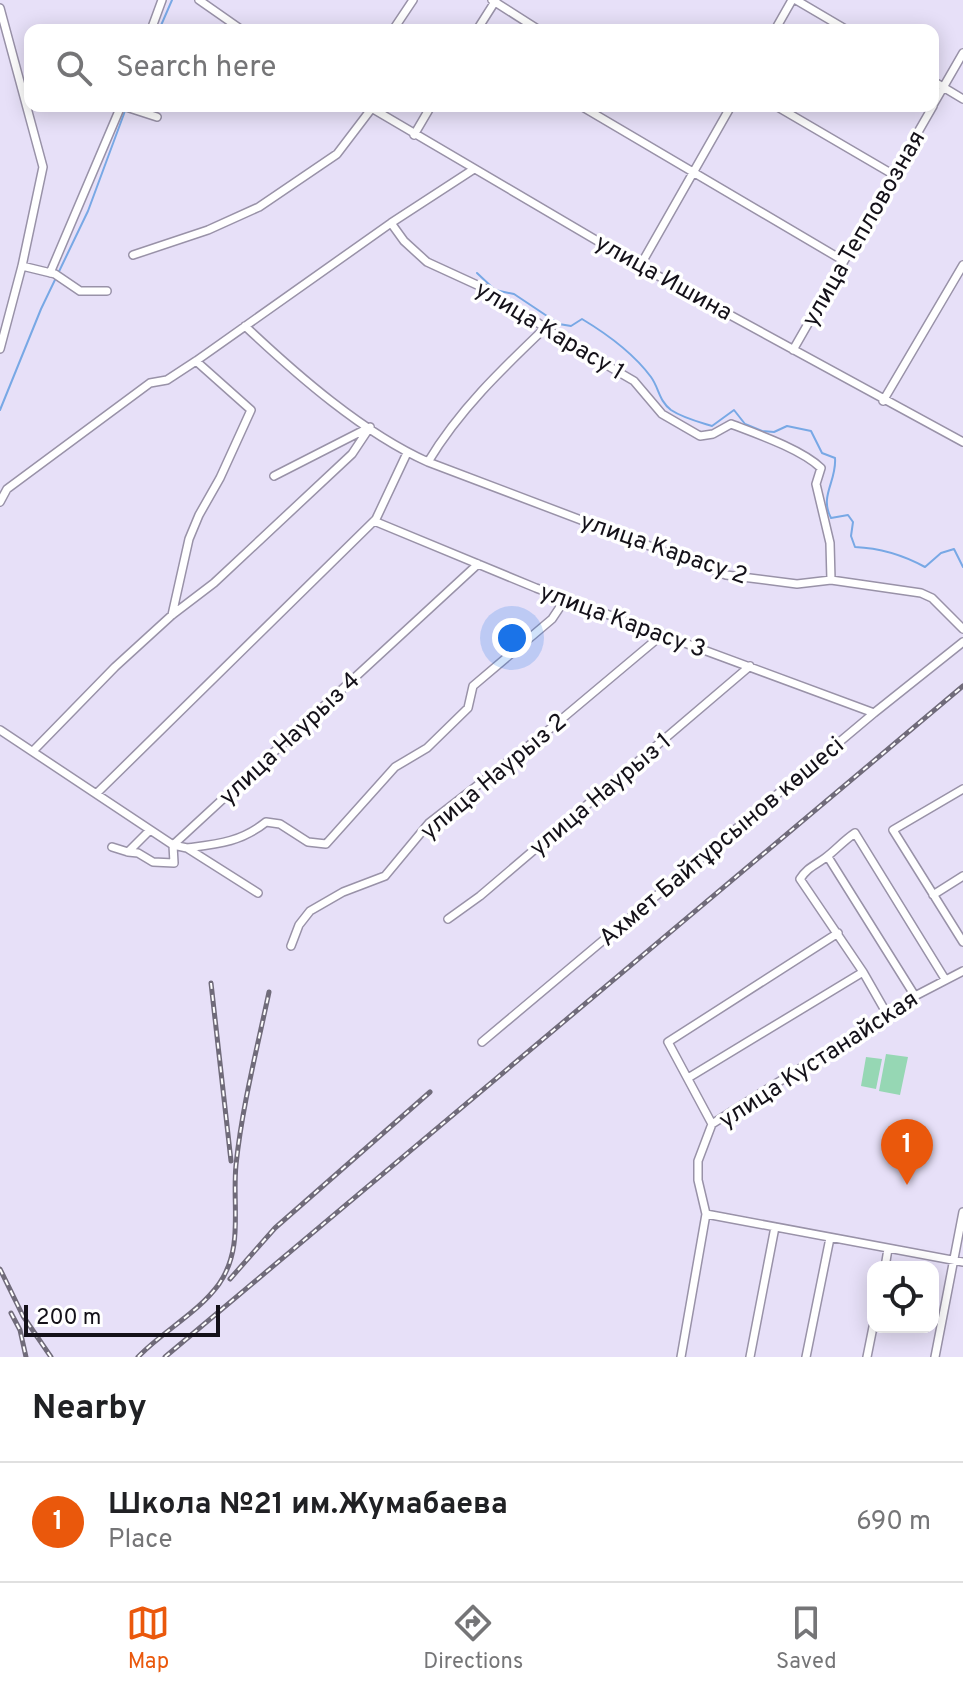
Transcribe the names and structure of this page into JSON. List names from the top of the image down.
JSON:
{
  "streets": {
    "street": [
      "улица Тепловозная",
      "улица Ишина",
      "улица Карасу 1",
      "улица Карасу 2",
      "улица Карасу 3",
      "улица Наурыз 4",
      "улица Наурыз 2",
      "улица Наурыз 1",
      "Ахмет Байтұрсынов көшесі",
      "улица Кустанайская"
    ]
  },
  "crossings": [
    ["улица Тепловозная", "улица Ишина"],
    ["улица Карасу 1", "улица Карасу 2"],
    ["улица Карасу 3", "улица Наурыз 4"],
    ["улица Карасу 3", "улица Наурыз 2"],
    ["улица Карасу 3", "улица Наурыз 1"],
    ["улица Карасу 3", "Ахмет Байтұрсынов көшесі"]
  ],
  "scale_bar": "200 m",
  "page": {
    "search": "Search here",
    "pins": "1",
    "scale": "200 m",
    "heading": "Nearby",
    "list": [
      {
        "mark": "1",
        "name": "Школа №21 им.Жумабаева",
        "note": "Place",
        "value": "690 m"
      }
    ],
    "nav": ["Map", "Directions", "Saved"]
  }
}
